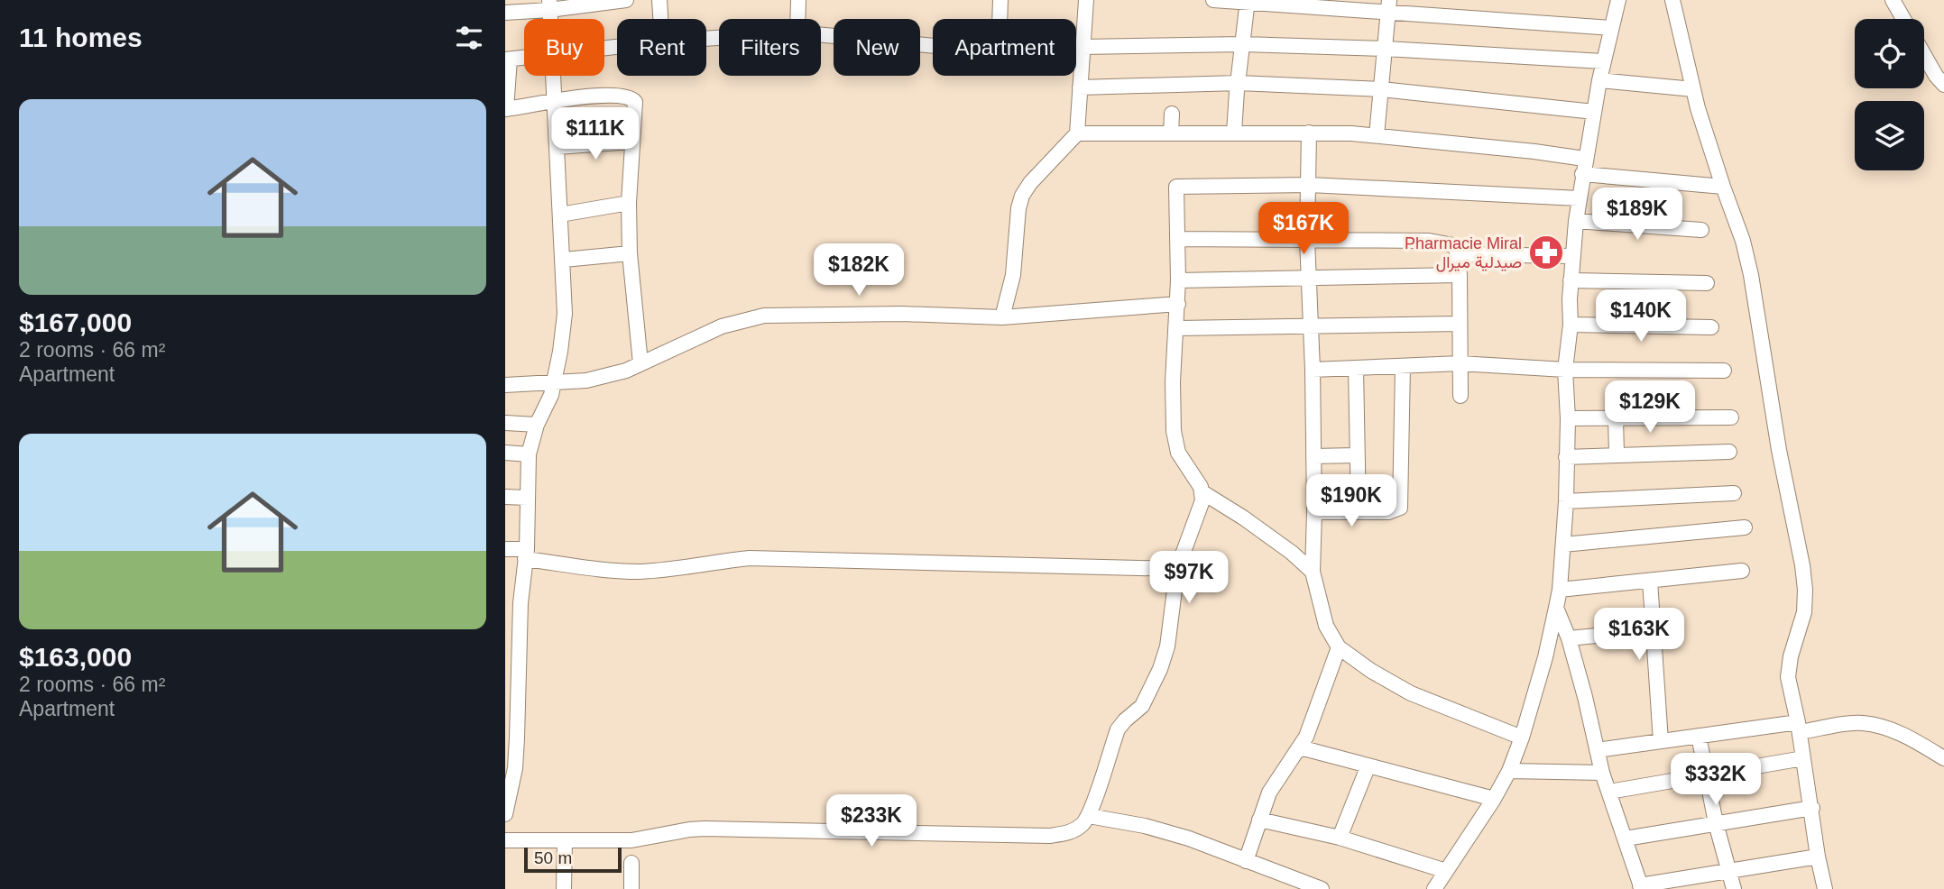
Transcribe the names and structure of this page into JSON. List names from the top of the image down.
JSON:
{
  "places": {
    "pharmacy": ["Pharmacie Miral صيدلية ميرال"]
  },
  "scale_bar": "50 m",
  "page": {
    "heading": "11 homes",
    "chip": [
      "Buy",
      "Rent",
      "Filters",
      "New",
      "Apartment"
    ],
    "list": [
      {
        "name": "$167,000",
        "note": "2 rooms · 66 m² · Apartment"
      },
      {
        "name": "$163,000",
        "note": "2 rooms · 66 m² · Apartment"
      }
    ],
    "price": [
      "$111K",
      "$189K",
      "$167K",
      "$182K",
      "$140K",
      "$129K",
      "$190K",
      "$97K",
      "$163K",
      "$332K",
      "$233K"
    ],
    "scale": "50 m"
  }
}
